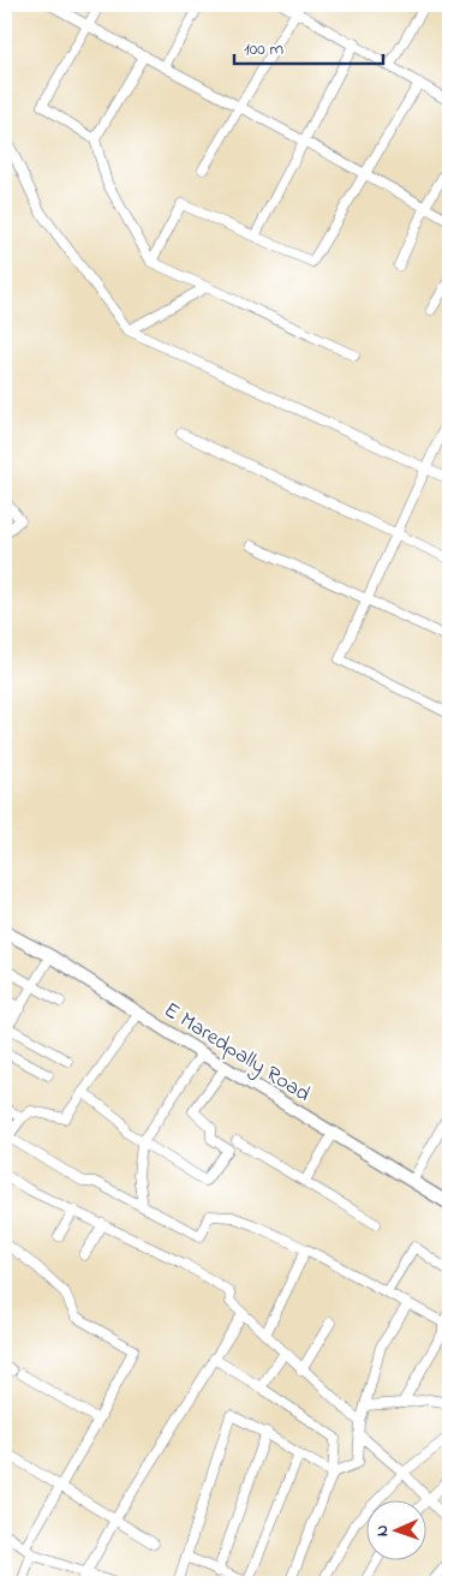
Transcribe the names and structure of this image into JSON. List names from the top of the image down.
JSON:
{
  "streets": {
    "main road": ["E Maredpally Road"]
  },
  "scale_bar": "100 m",
  "north": "left"
}
